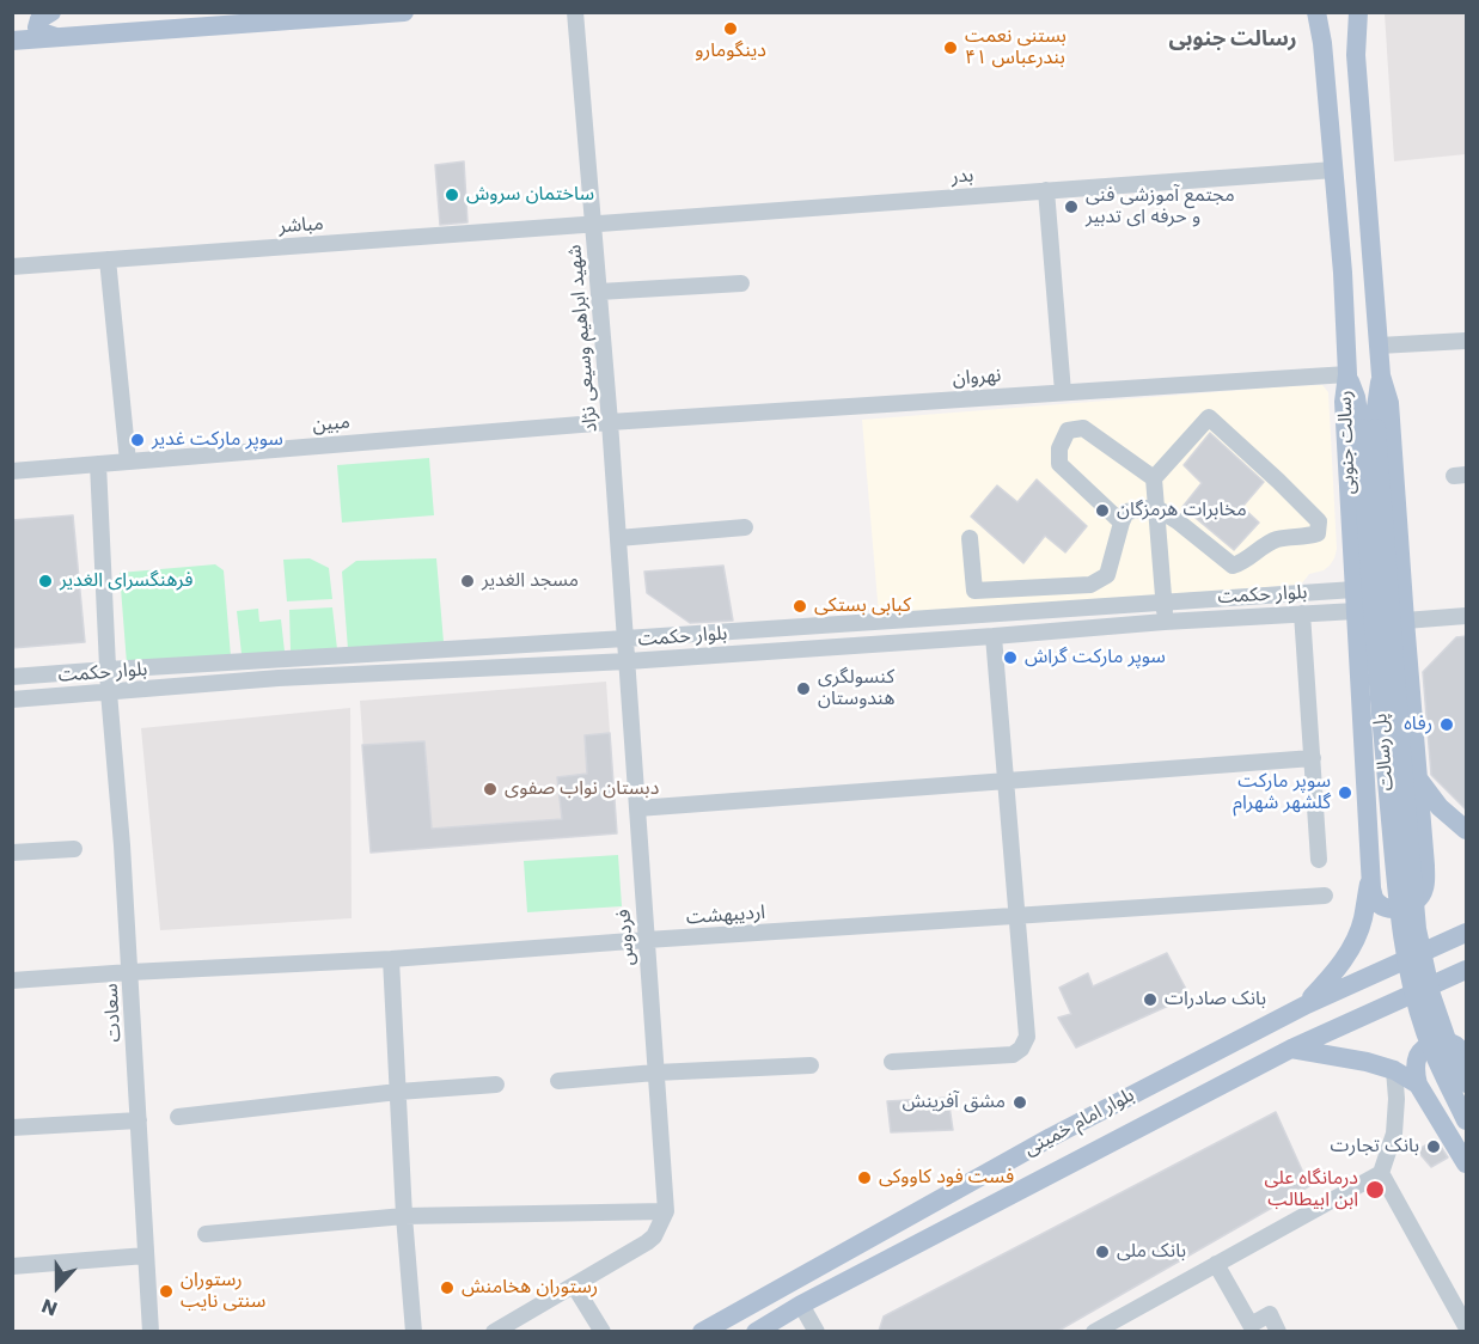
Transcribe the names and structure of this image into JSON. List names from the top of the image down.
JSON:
{
  "streets": {
    "main road": ["رسالت جنوبی", "پل رسالت", "بلوار امام خمینی"],
    "street": [
      "بدر",
      "مباشر",
      "شهید ابراهیم وسیعی نژاد",
      "نهروان",
      "مبین",
      "بلوار حکمت",
      "اردیبهشت",
      "فردوس",
      "سعادت"
    ]
  },
  "crossings": [
    ["بدر", "مباشر"],
    ["بدر", "شهید ابراهیم وسیعی نژاد"],
    ["بدر", "رسالت جنوبی"],
    ["مباشر", "شهید ابراهیم وسیعی نژاد"],
    ["شهید ابراهیم وسیعی نژاد", "نهروان"],
    ["شهید ابراهیم وسیعی نژاد", "مبین"],
    ["شهید ابراهیم وسیعی نژاد", "بلوار حکمت"],
    ["شهید ابراهیم وسیعی نژاد", "فردوس"],
    ["نهروان", "مبین"],
    ["نهروان", "رسالت جنوبی"],
    ["نهروان", "پل رسالت"],
    ["مبین", "سعادت"],
    ["رسالت جنوبی", "بلوار حکمت"],
    ["رسالت جنوبی", "پل رسالت"],
    ["بلوار حکمت", "فردوس"],
    ["بلوار حکمت", "سعادت"],
    ["اردیبهشت", "فردوس"],
    ["اردیبهشت", "سعادت"]
  ],
  "districts": ["رسالت جنوبی"],
  "places": [
    "دینگومارو",
    "بستنی نعمت بندرعباس ۴۱",
    "ساختمان سروش",
    "مجتمع آموزشی فنی و حرفه ای تدبیر",
    "سوپر مارکت غدیر",
    "مخابرات هرمزگان",
    "فرهنگسرای الغدیر",
    "مسجد الغدیر",
    "کبابی بستکی",
    "سوپر مارکت گراش",
    "کنسولگری هندوستان",
    "رفاه",
    "دبستان نواب صفوی",
    "سوپر مارکت گلشهر شهرام",
    "بانک صادرات",
    "مشق آفرینش",
    "بانک تجارت",
    "فست فود کاووکی",
    "درمانگاه علی ابن ابیطالب",
    "بانک ملی",
    "رستوران هخامنش",
    "رستوران سنتی نایب"
  ],
  "north": "bottom"
}
